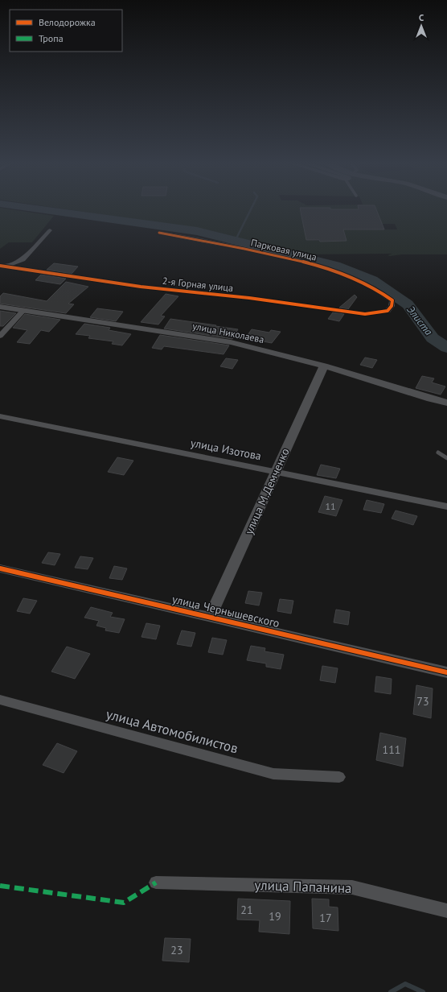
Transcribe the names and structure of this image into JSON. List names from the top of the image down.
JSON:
{
  "streets": {
    "street": [
      "Парковая улица",
      "2-я Горная улица",
      "улица Николаева",
      "улица Изотова",
      "улица М.Демченко",
      "улица Чернышевского",
      "улица Автомобилистов",
      "улица Папанина"
    ]
  },
  "crossings": [
    ["Парковая улица", "2-я Горная улица"],
    ["улица Николаева", "улица М.Демченко"],
    ["улица Изотова", "улица М.Демченко"],
    ["улица М.Демченко", "улица Чернышевского"]
  ],
  "water": ["Элиста"],
  "house_numbers": [
    "11",
    "73",
    "111",
    "21",
    "19",
    "17",
    "23"
  ],
  "legend": ["Велодорожка", "Тропа"],
  "north": "top"
}
